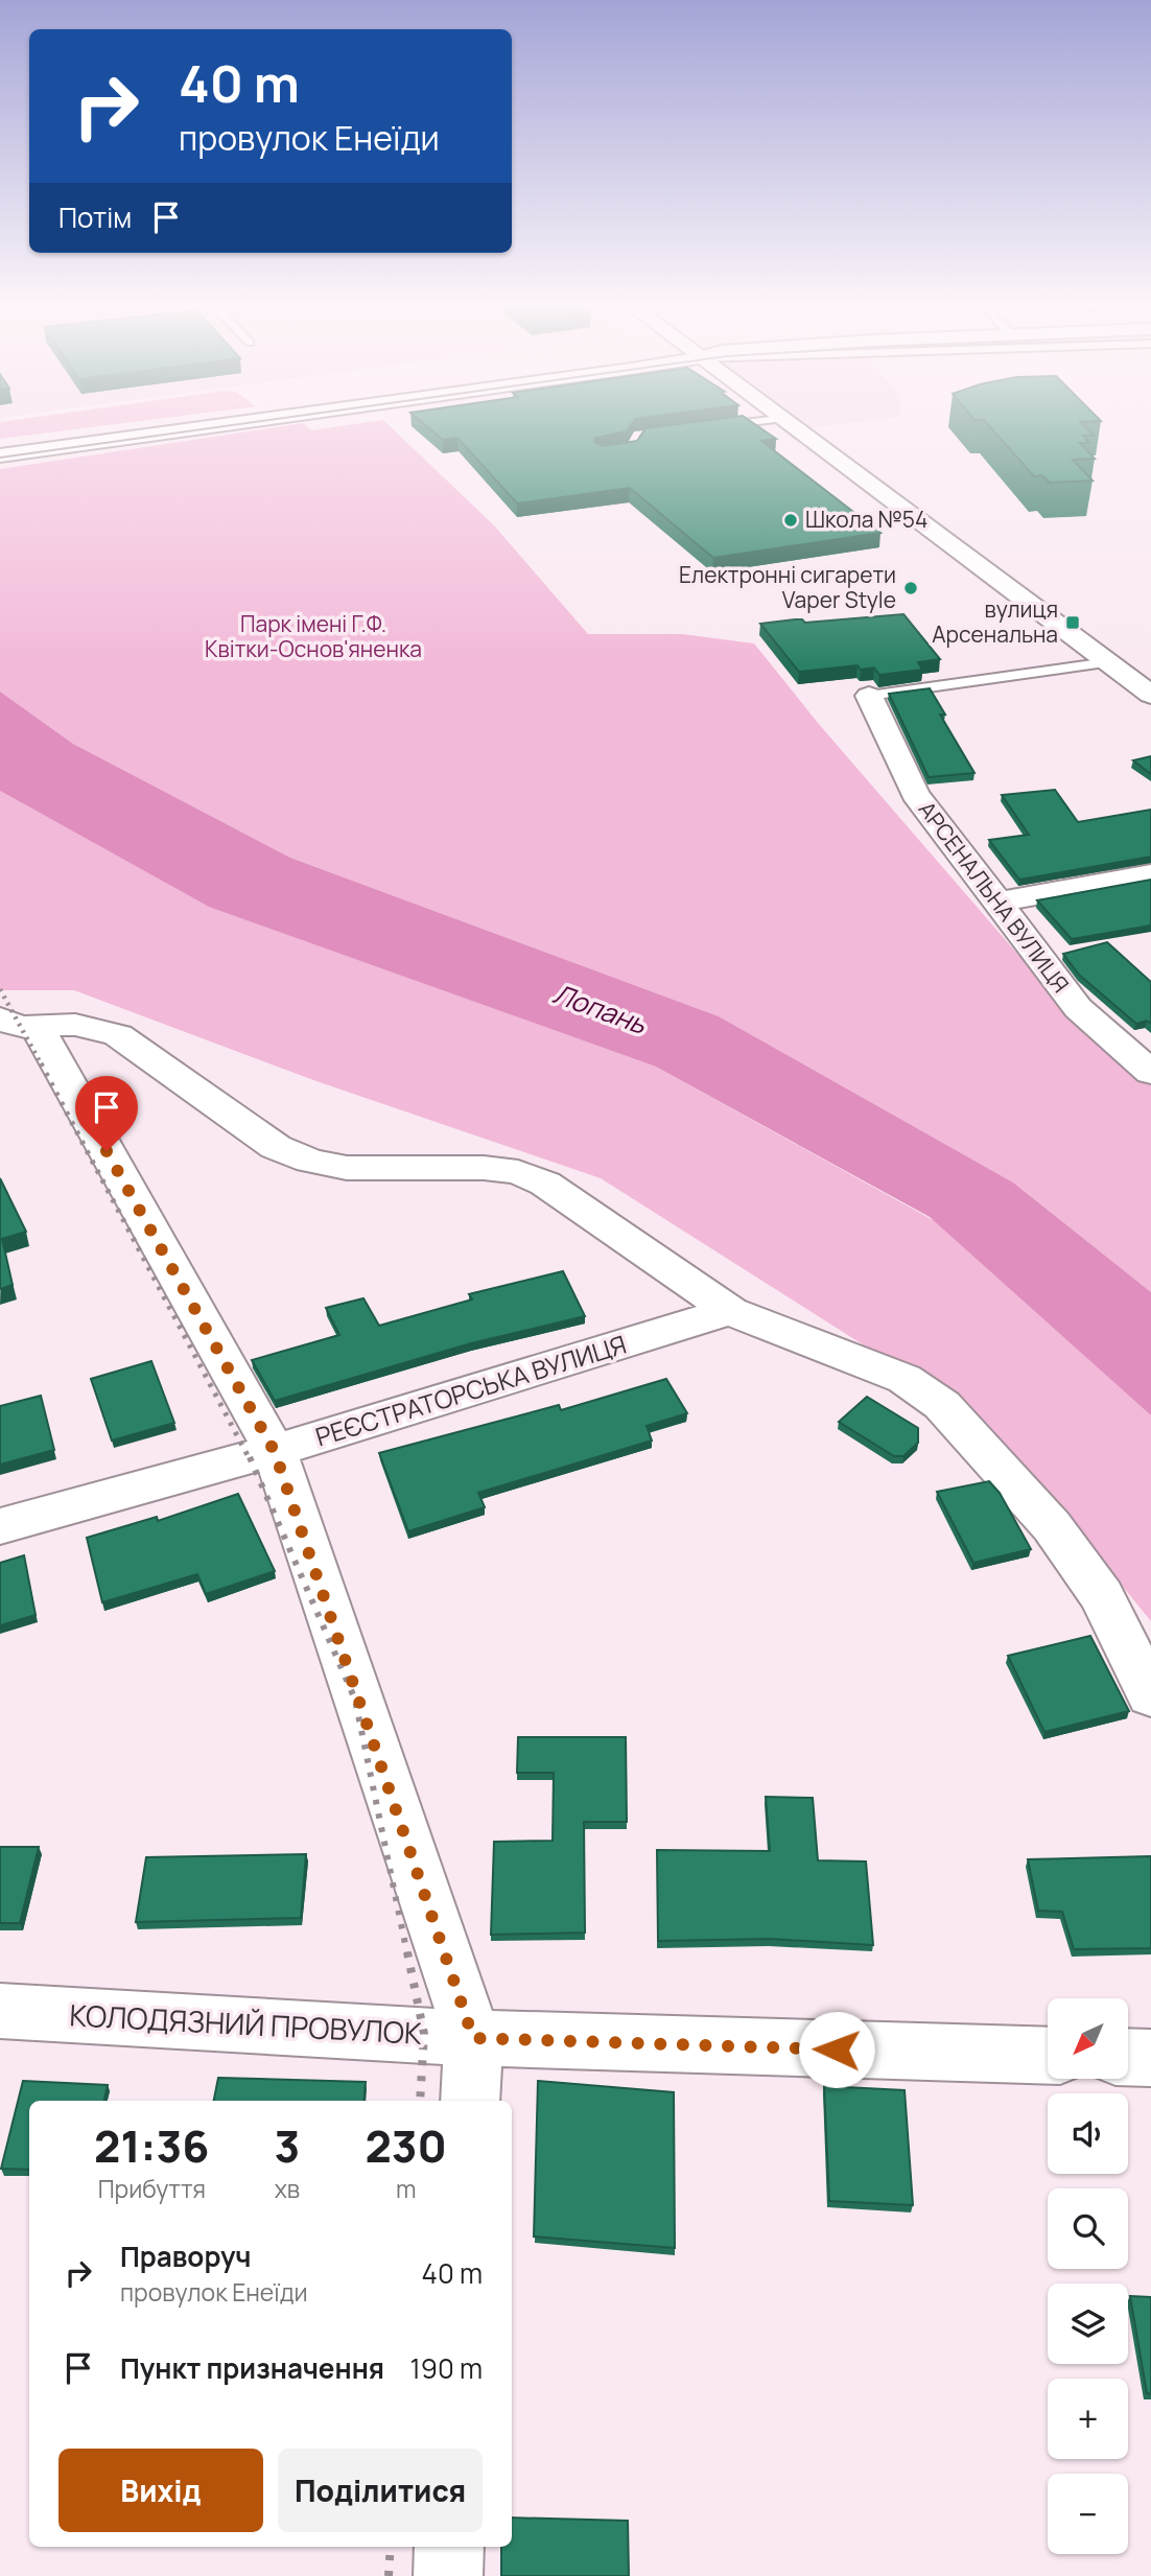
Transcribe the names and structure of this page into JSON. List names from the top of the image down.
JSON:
{
  "streets": {
    "street": ["АРСЕНАЛЬНА ВУЛИЦЯ", "РЕЄСТРАТОРСЬКА ВУЛИЦЯ", "КОЛОДЯЗНИЙ ПРОВУЛОК"]
  },
  "water": ["Лопань"],
  "parks": ["Парк імені Г.Ф. Квітки-Основ'яненка"],
  "places": {
    "other": ["Школа №54", "Електронні сигарети Vaper Style"],
    "transit": ["вулиця Арсенальна"]
  },
  "north": "bottom left",
  "page": {
    "turn": ["40 m", "провулок Енеїди"],
    "then": "Потім",
    "map_buttons": ["+", "−"],
    "eta": [
      "21:36",
      "Прибуття",
      "3",
      "хв",
      "230",
      "m"
    ],
    "list": [
      {
        "name": "Праворуч",
        "note": "провулок Енеїди",
        "value": "40 m"
      },
      {
        "name": "Пункт призначення",
        "value": "190 m"
      }
    ],
    "buttons": ["Вихід", "Поділитися"]
  }
}
